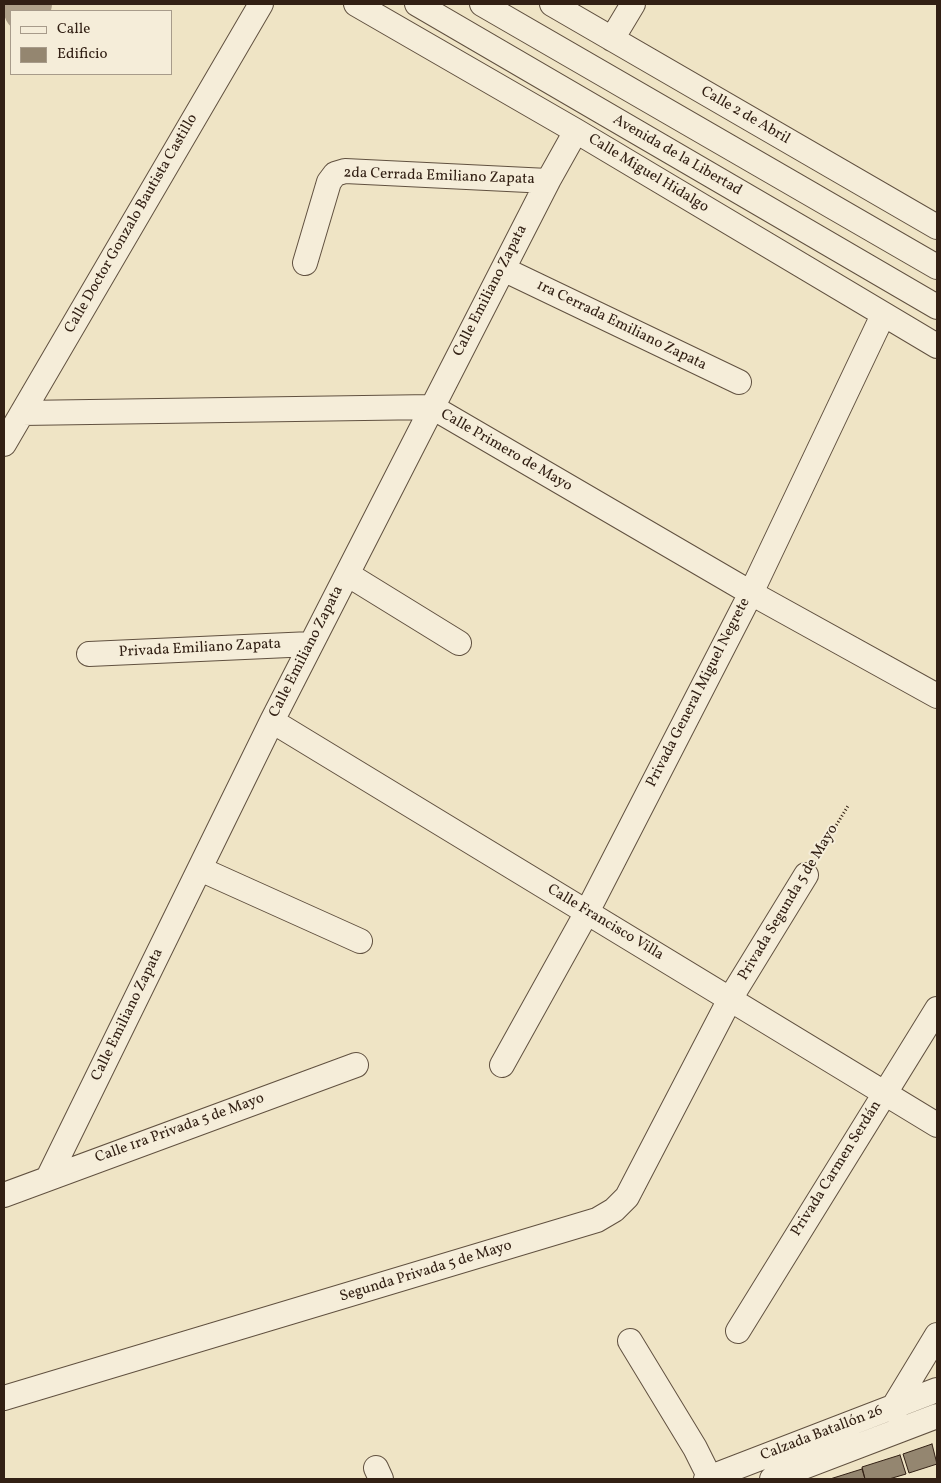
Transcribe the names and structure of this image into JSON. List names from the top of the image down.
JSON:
{
  "streets": {
    "street": [
      "Calle 2 de Abril",
      "Avenida de la Libertad",
      "Calle Miguel Hidalgo",
      "2da Cerrada Emiliano Zapata",
      "Calle Doctor Gonzalo Bautista Castillo",
      "Calle Emiliano Zapata",
      "1ra Cerrada Emiliano Zapata",
      "Calle Primero de Mayo",
      "Privada Emiliano Zapata",
      "Privada General Miguel Negrete",
      "Privada Segunda 5 de Mayo",
      "Calle Francisco Villa",
      "Calle 1ra Privada 5 de Mayo",
      "Privada Carmen Serdán",
      "Segunda Privada 5 de Mayo",
      "Calzada Batallón 26"
    ]
  },
  "crossings": [
    ["Calle Miguel Hidalgo", "Calle Emiliano Zapata"],
    ["Calle Miguel Hidalgo", "Privada General Miguel Negrete"],
    ["2da Cerrada Emiliano Zapata", "Calle Emiliano Zapata"],
    ["Calle Doctor Gonzalo Bautista Castillo", "Calle Primero de Mayo"],
    ["Calle Emiliano Zapata", "1ra Cerrada Emiliano Zapata"],
    ["Calle Emiliano Zapata", "Calle Primero de Mayo"],
    ["Calle Emiliano Zapata", "Privada Emiliano Zapata"],
    ["Calle Emiliano Zapata", "Calle Francisco Villa"],
    ["Calle Emiliano Zapata", "Calle 1ra Privada 5 de Mayo"],
    ["Calle Primero de Mayo", "Privada General Miguel Negrete"],
    ["Privada General Miguel Negrete", "Calle Francisco Villa"],
    ["Privada Segunda 5 de Mayo", "Calle Francisco Villa"],
    ["Privada Segunda 5 de Mayo", "Segunda Privada 5 de Mayo"],
    ["Calle Francisco Villa", "Privada Carmen Serdán"],
    ["Calle Francisco Villa", "Segunda Privada 5 de Mayo"]
  ],
  "legend": ["Calle", "Edificio"]
}
